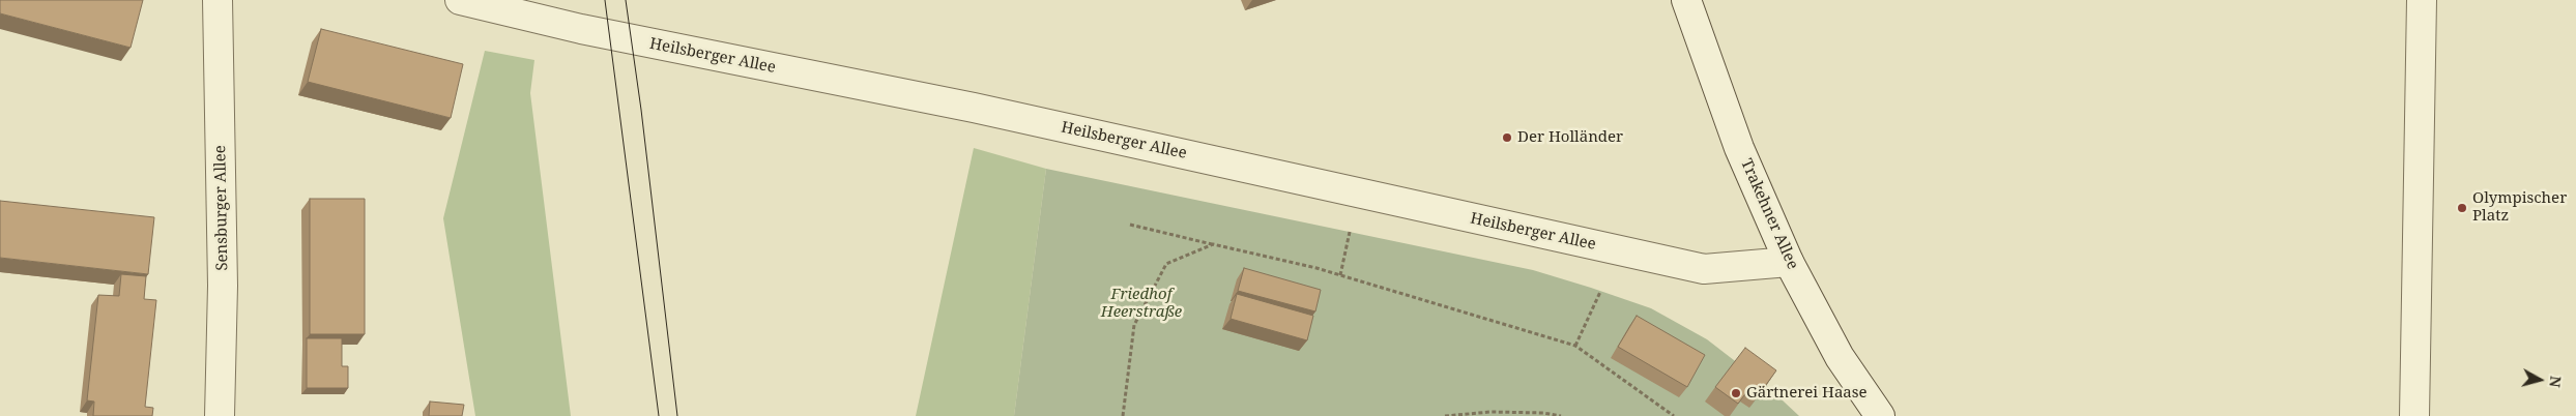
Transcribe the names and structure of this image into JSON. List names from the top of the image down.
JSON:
{
  "streets": {
    "street": ["Heilsberger Allee", "Sensburger Allee", "Trakehner Allee"]
  },
  "crossings": [
    ["Heilsberger Allee", "Trakehner Allee"]
  ],
  "parks": ["Friedhof Heerstraße"],
  "places": ["Der Holländer", "Olympischer Platz", "Gärtnerei Haase"],
  "north": "right"
}
